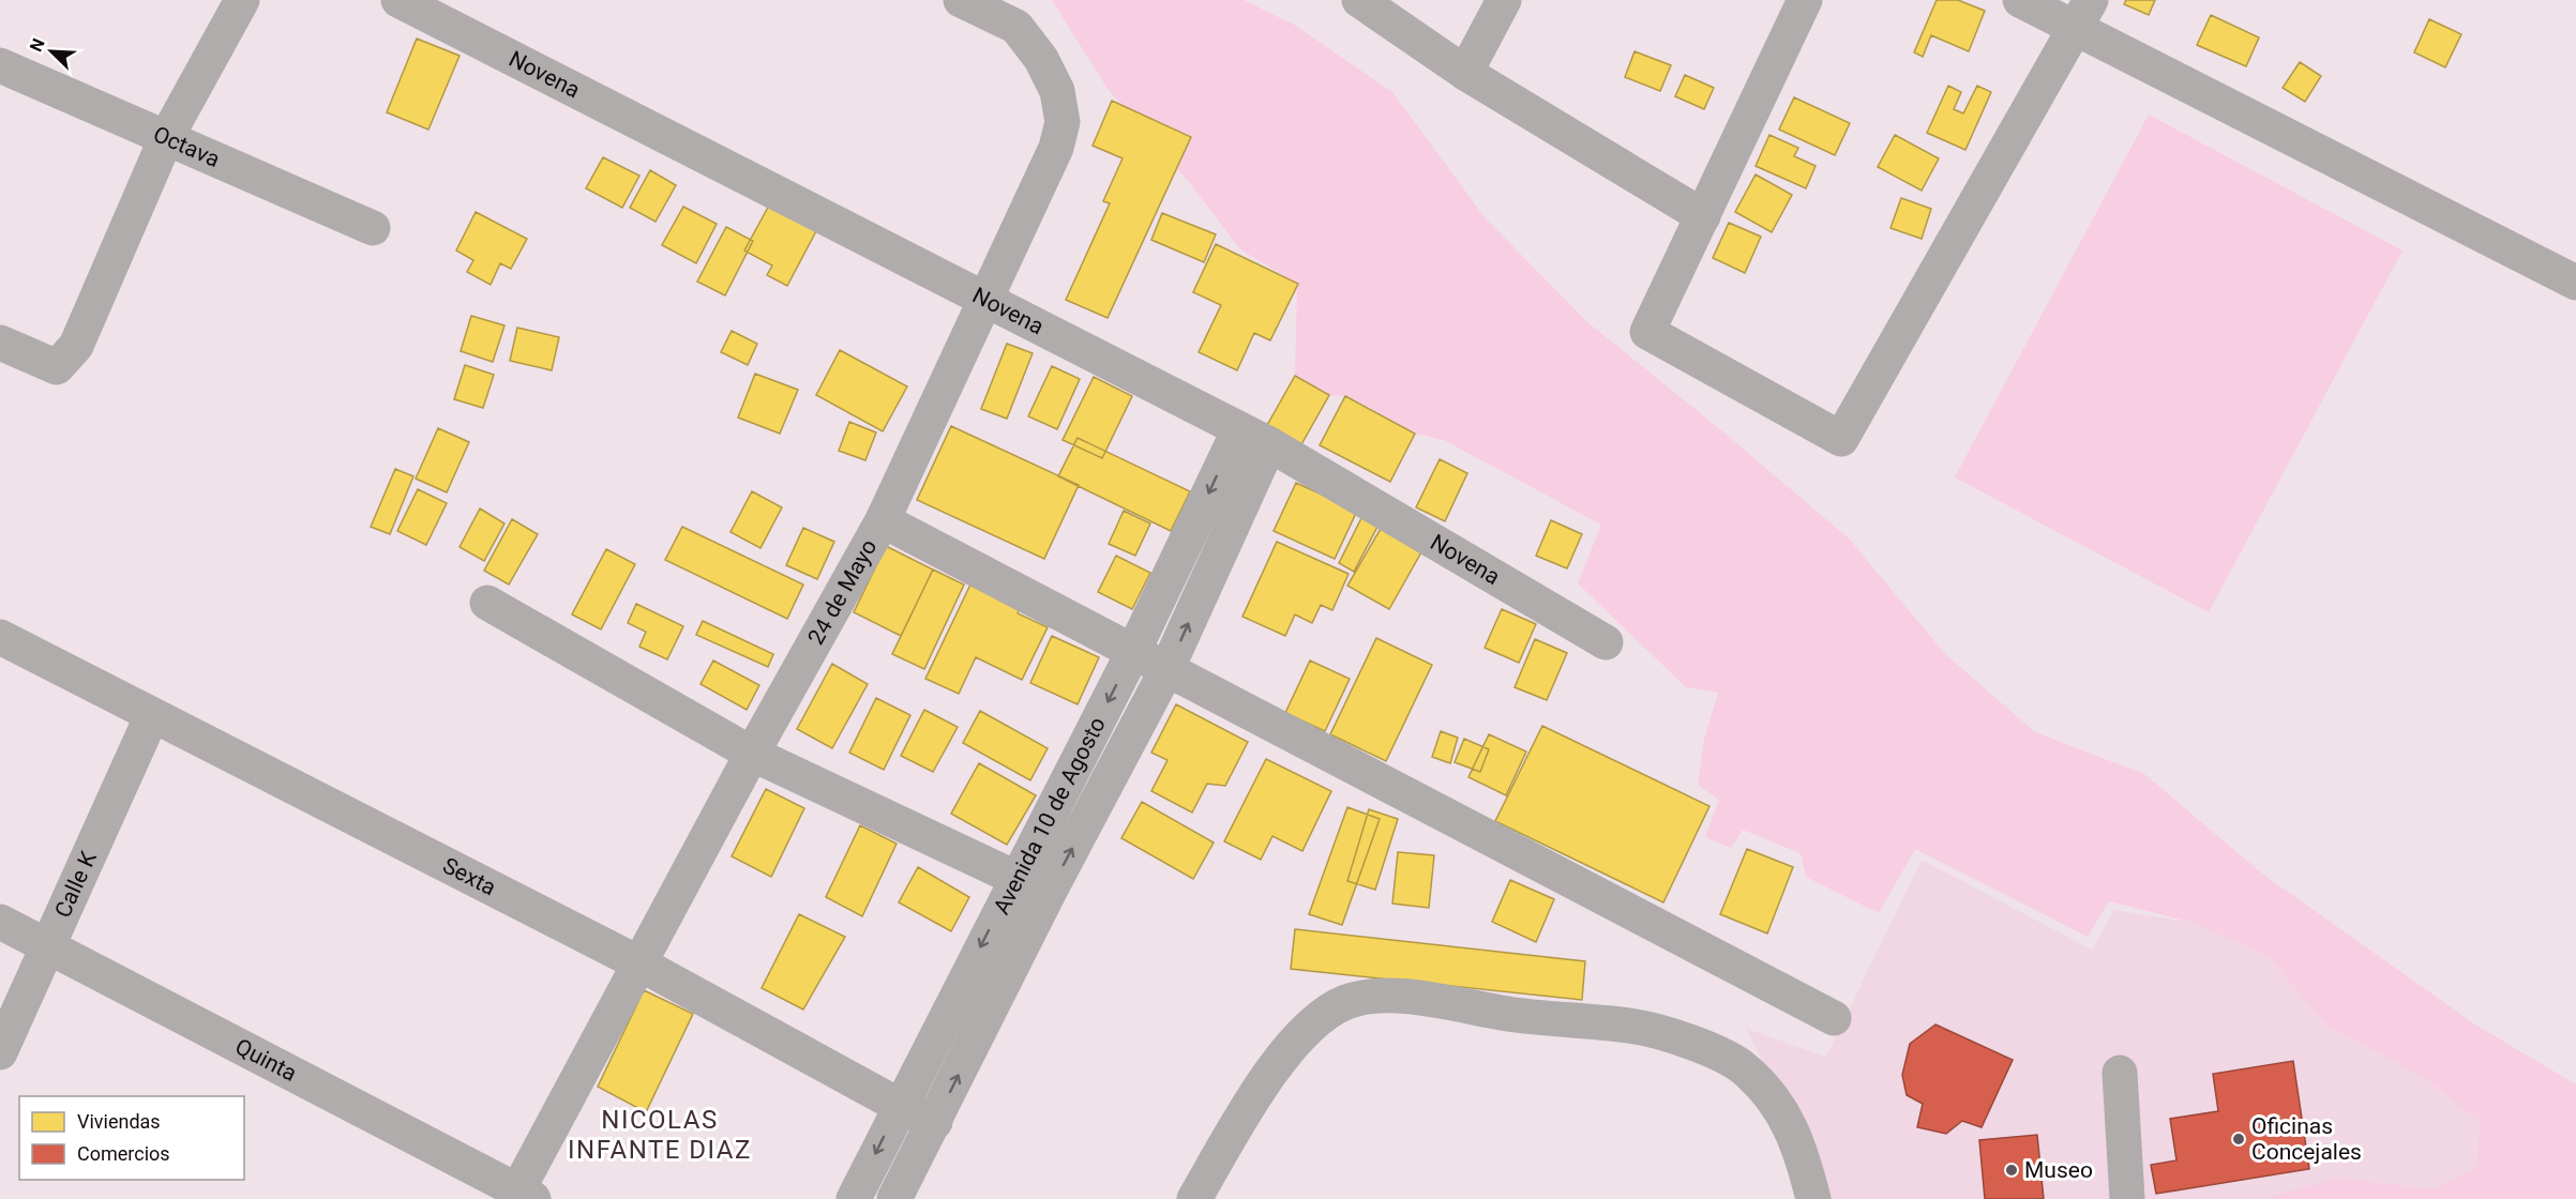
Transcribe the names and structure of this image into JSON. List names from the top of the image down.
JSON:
{
  "streets": {
    "street": [
      "Novena",
      "Octava",
      "24 de Mayo",
      "Avenida 10 de Agosto",
      "Sexta",
      "Calle K",
      "Quinta"
    ]
  },
  "crossings": [
    ["Novena", "24 de Mayo"],
    ["Novena", "Avenida 10 de Agosto"],
    ["24 de Mayo", "Sexta"],
    ["24 de Mayo", "Quinta"],
    ["Avenida 10 de Agosto", "Sexta"],
    ["Sexta", "Calle K"],
    ["Calle K", "Quinta"]
  ],
  "districts": ["NICOLAS INFANTE DIAZ"],
  "places": ["Oficinas Concejales", "Museo"],
  "legend": ["Viviendas", "Comercios"],
  "north": "top left"
}
